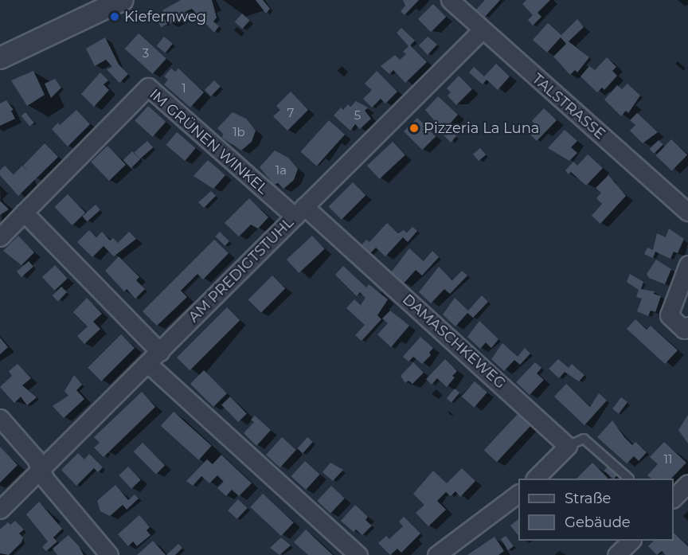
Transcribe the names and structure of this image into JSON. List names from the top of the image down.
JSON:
{
  "streets": {
    "street": [
      "TALSTRASSE",
      "IM GRÜNEN WINKEL",
      "AM PREDIGTSTUHL",
      "DAMASCHKEWEG"
    ]
  },
  "crossings": [
    ["TALSTRASSE", "AM PREDIGTSTUHL"],
    ["IM GRÜNEN WINKEL", "AM PREDIGTSTUHL"],
    ["IM GRÜNEN WINKEL", "DAMASCHKEWEG"],
    ["AM PREDIGTSTUHL", "DAMASCHKEWEG"]
  ],
  "places": ["Kiefernweg", "Pizzeria La Luna"],
  "house_numbers": [
    "3",
    "1",
    "7",
    "5",
    "1b",
    "1a",
    "11"
  ],
  "legend": ["Straße", "Gebäude"]
}
